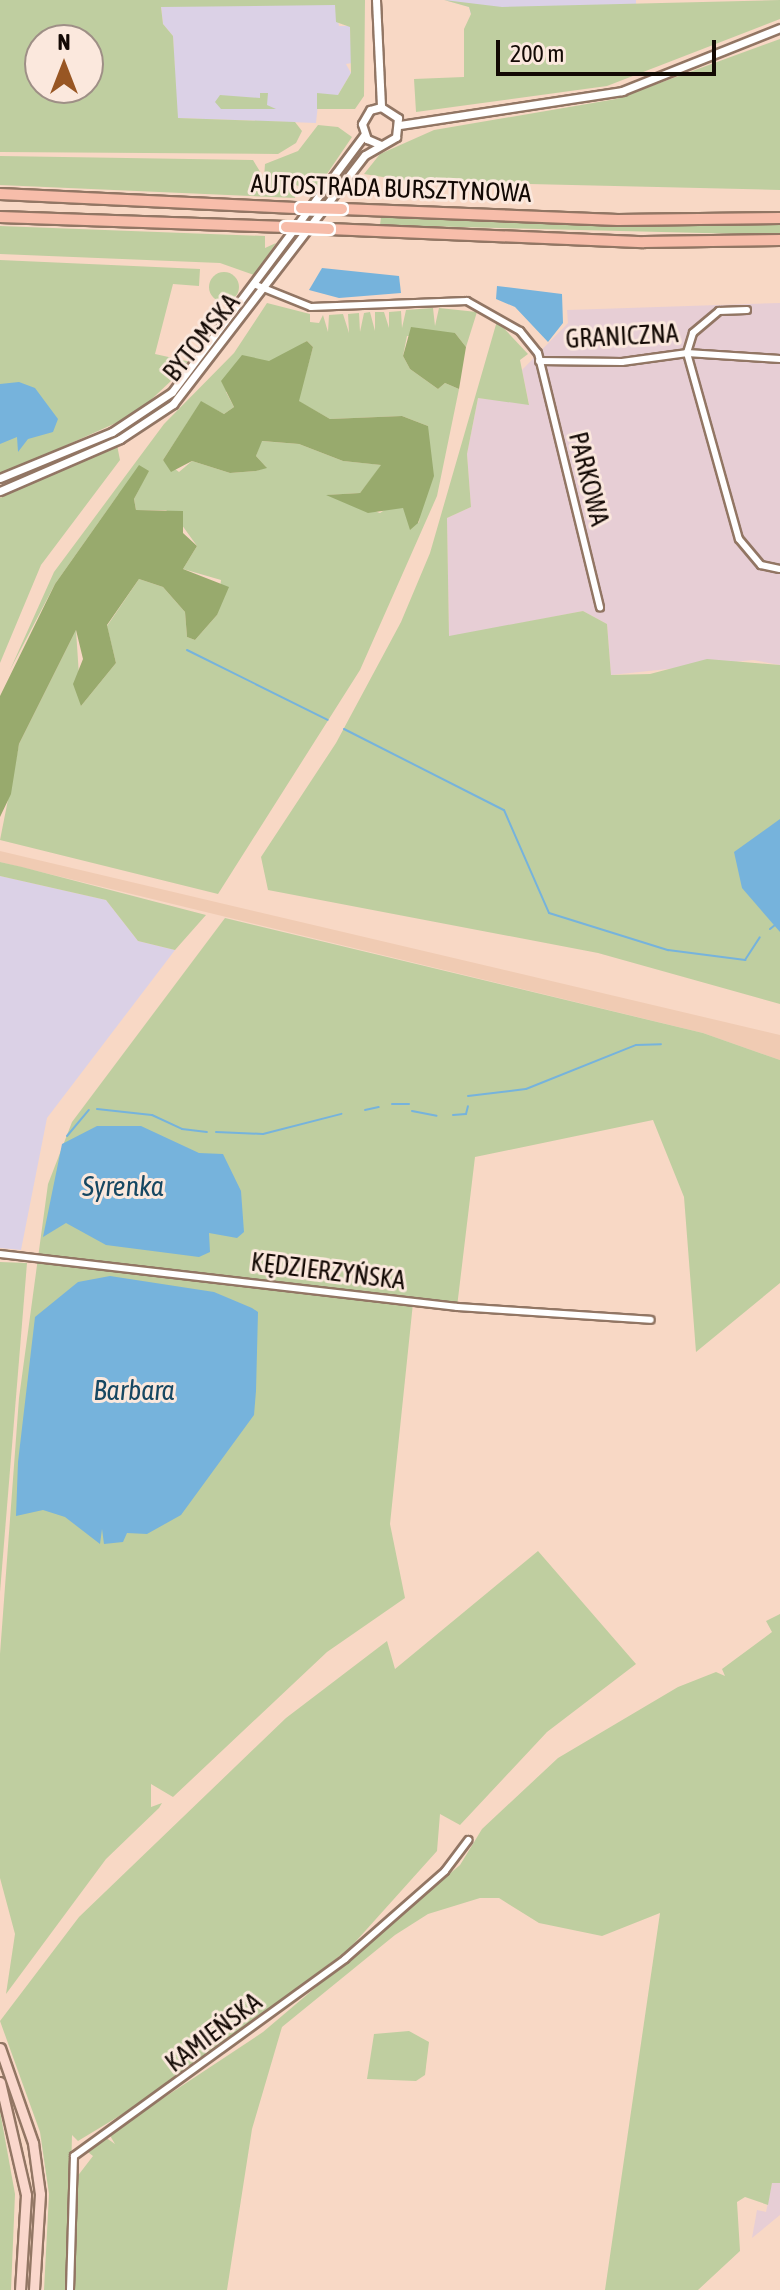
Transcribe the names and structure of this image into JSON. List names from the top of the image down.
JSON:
{
  "streets": {
    "highway": ["AUTOSTRADA BURSZTYNOWA"],
    "street": [
      "GRANICZNA",
      "BYTOMSKA",
      "PARKOWA",
      "KĘDZIERZYŃSKA",
      "KAMIEŃSKA"
    ]
  },
  "crossings": [
    ["GRANICZNA", "BYTOMSKA"],
    ["GRANICZNA", "PARKOWA"]
  ],
  "water": ["Syrenka", "Barbara"],
  "scale_bar": "200 m",
  "north": "top"
}
